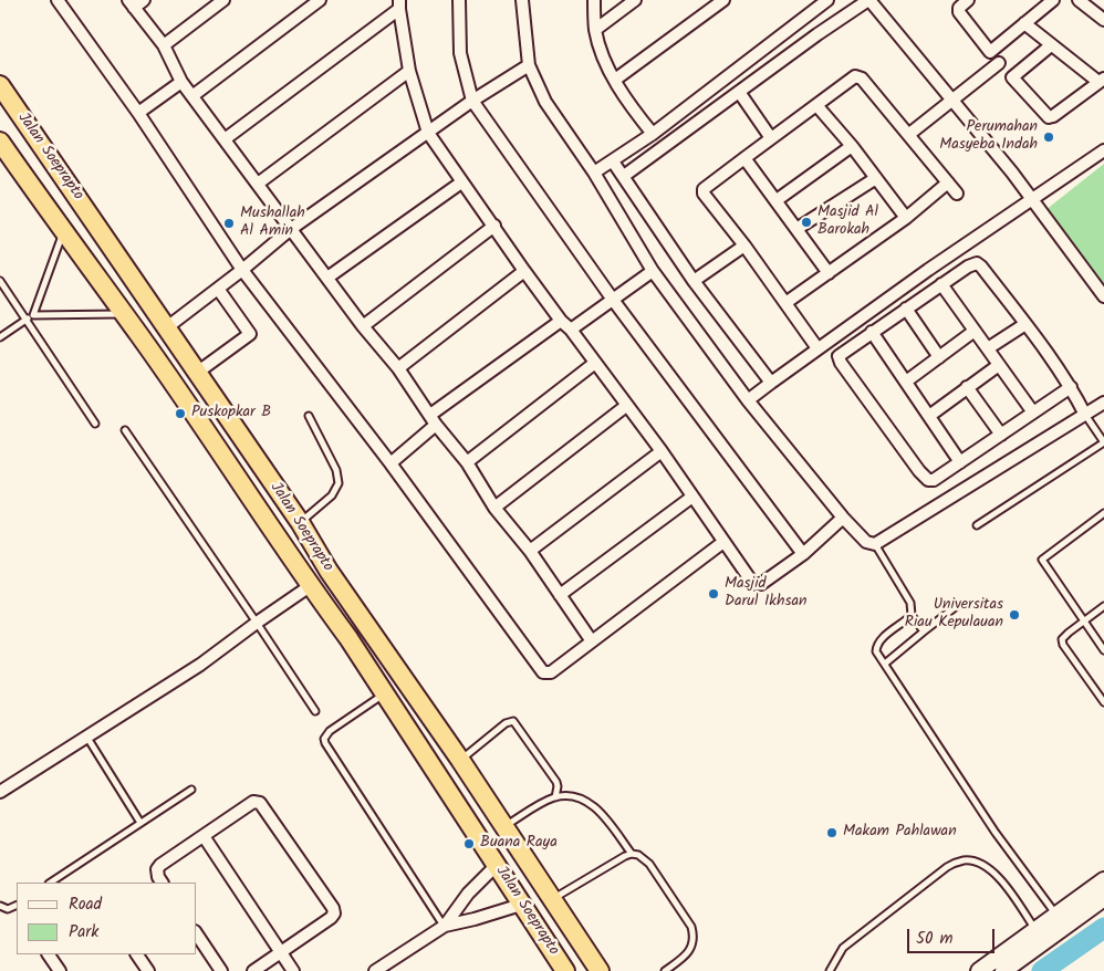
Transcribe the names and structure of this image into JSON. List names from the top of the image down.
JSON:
{
  "streets": {
    "highway": ["Jalan Soeprapto"]
  },
  "places": [
    "Perumahan Masyeba Indah",
    "Masjid Al Barokah",
    "Mushallah Al Amin",
    "Puskopkar B",
    "Masjid Darul Ikhsan",
    "Universitas Riau Kepulauan",
    "Makam Pahlawan",
    "Buana Raya"
  ],
  "legend": ["Road", "Park"],
  "scale_bar": "50 m"
}
